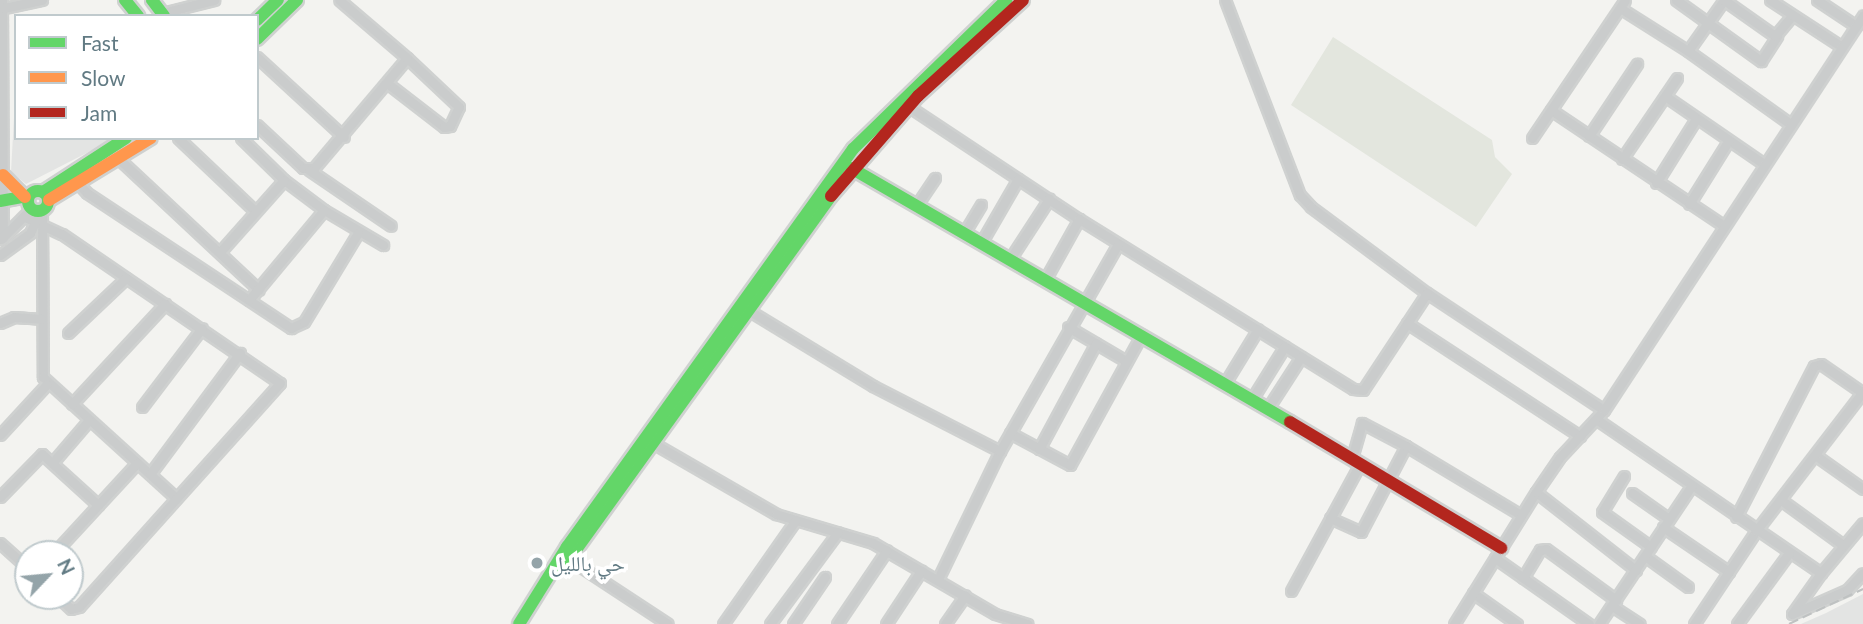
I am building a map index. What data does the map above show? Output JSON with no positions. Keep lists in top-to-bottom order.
{
  "places": ["حي بالليل"],
  "legend": ["Fast", "Slow", "Jam"],
  "north": "top right"
}
